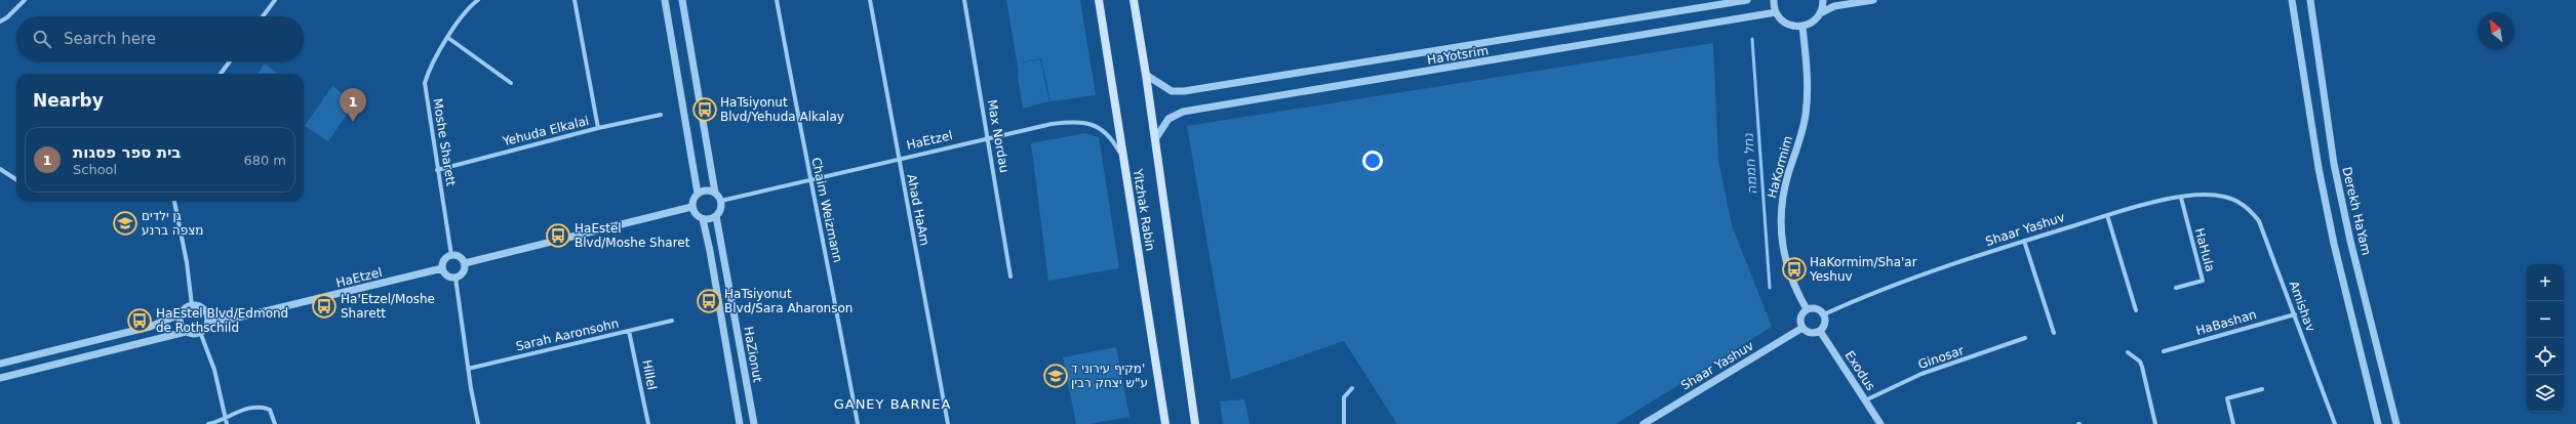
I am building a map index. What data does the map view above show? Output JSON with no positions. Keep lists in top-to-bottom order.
{
  "streets": {
    "main road": ["Yitzhak Rabin"],
    "street": [
      "HaYotsrim",
      "Yehuda Elkalai",
      "Max Nordau",
      "HaEtzel",
      "Moshe Sharett",
      "HaKormim",
      "Chaim Weizmann",
      "Ahad HaAm",
      "Derekh HaYam",
      "Shaar Yashuv",
      "HaHula",
      "Amishav",
      "HaBashan",
      "Sarah Aaronsohn",
      "HaZionut",
      "Ginosar",
      "Exodus",
      "Hillel"
    ]
  },
  "crossings": [
    ["HaYotsrim", "Yitzhak Rabin"],
    ["Yehuda Elkalai", "Moshe Sharett"],
    ["Max Nordau", "HaEtzel"],
    ["HaEtzel", "Moshe Sharett"],
    ["HaEtzel", "Chaim Weizmann"],
    ["HaEtzel", "Ahad HaAm"],
    ["HaEtzel", "Yitzhak Rabin"],
    ["HaEtzel", "HaZionut"],
    ["HaKormim", "Shaar Yashuv"],
    ["HaKormim", "Exodus"],
    ["Shaar Yashuv", "HaHula"],
    ["Shaar Yashuv", "Amishav"],
    ["Shaar Yashuv", "Exodus"],
    ["Amishav", "HaBashan"],
    ["Sarah Aaronsohn", "Hillel"],
    ["Ginosar", "Exodus"]
  ],
  "districts": ["GANEY BARNEA"],
  "water": ["נחל חממה"],
  "places": {
    "bus stop": [
      "HaTsiyonut Blvd/Yehuda Alkalay",
      "HaEstel Blvd/Moshe Sharet",
      "HaKormim/Sha'ar Yeshuv",
      "HaTsiyonut Blvd/Sara Aharonson",
      "Ha'Etzel/Moshe Sharett",
      "HaEstel Blvd/Edmond de Rothschild"
    ],
    "school or university": ["גן ילדים מצפה ברנע", "מקיף עירוני ד' ע\"ש יצחק רבין"]
  },
  "north": "top left",
  "page": {
    "search": "Search here",
    "heading": "Nearby",
    "pins": "1",
    "list": [
      {
        "mark": "1",
        "name": "בית ספר פסגות",
        "note": "School",
        "value": "680 m"
      }
    ],
    "map_buttons": ["+", "−"]
  }
}
